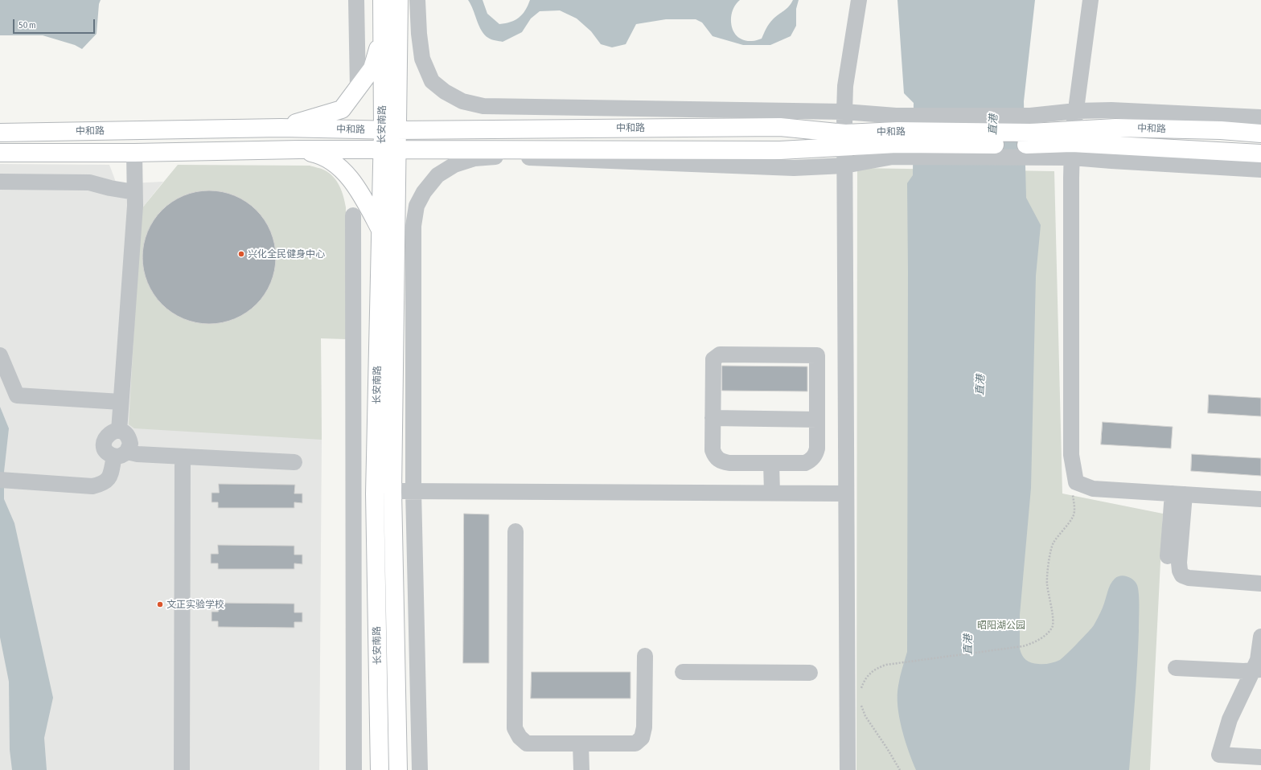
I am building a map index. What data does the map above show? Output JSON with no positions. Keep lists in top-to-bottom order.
{
  "streets": {
    "main road": ["长安南路", "中和路"]
  },
  "crossings": [
    ["长安南路", "中和路"]
  ],
  "water": ["直港"],
  "parks": ["昭阳湖公园"],
  "places": ["兴化全民健身中心", "文正实验学校"],
  "scale_bar": "50 m"
}
